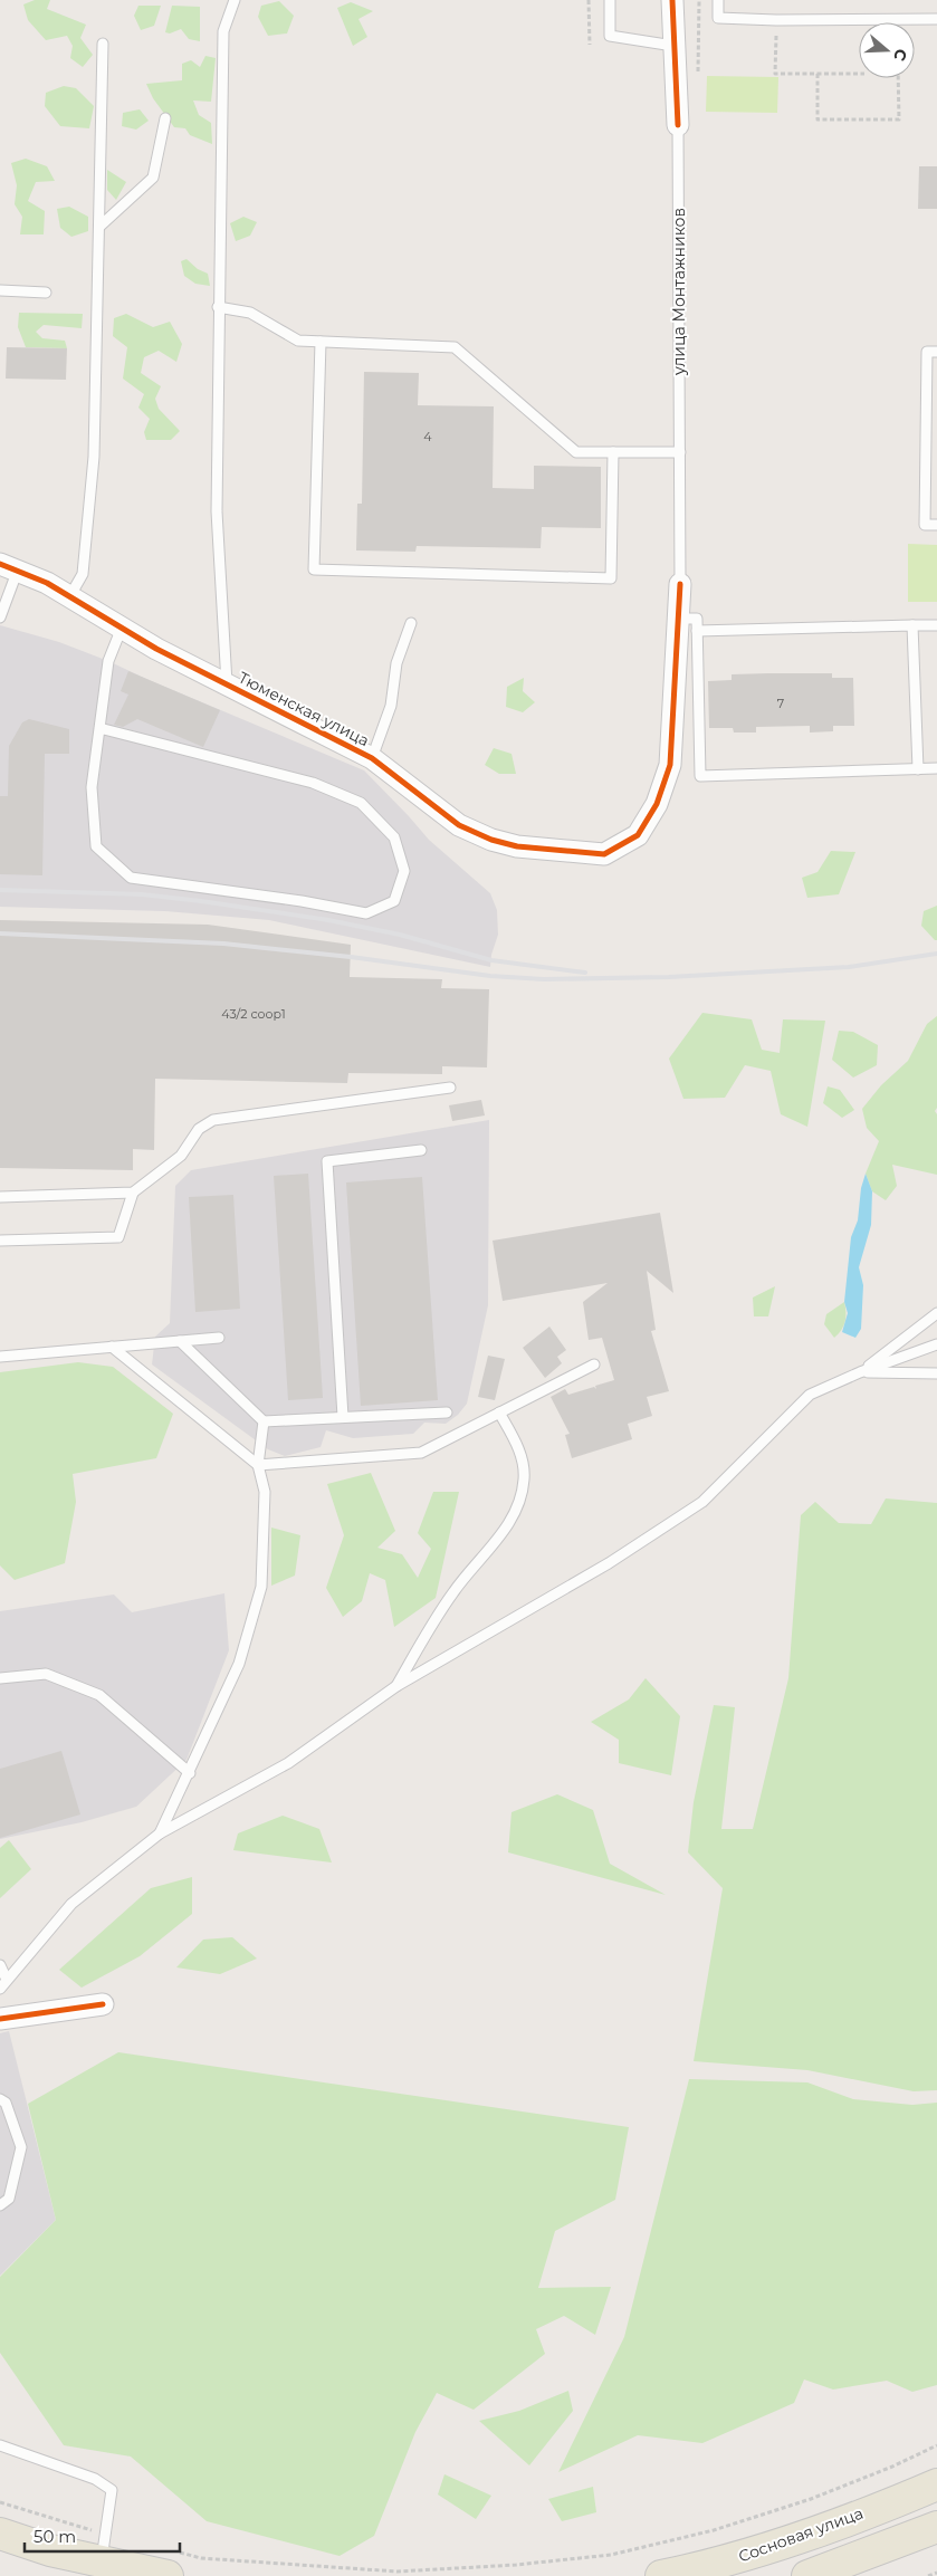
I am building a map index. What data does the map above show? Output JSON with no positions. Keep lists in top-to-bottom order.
{
  "streets": {
    "main road": ["Сосновая улица"],
    "street": ["улица Монтажников", "Тюменская улица"]
  },
  "crossings": [
    ["улица Монтажников", "Тюменская улица"]
  ],
  "house_numbers": ["4", "7", "43/2 соор1"],
  "scale_bar": "50 m",
  "north": "right"
}
